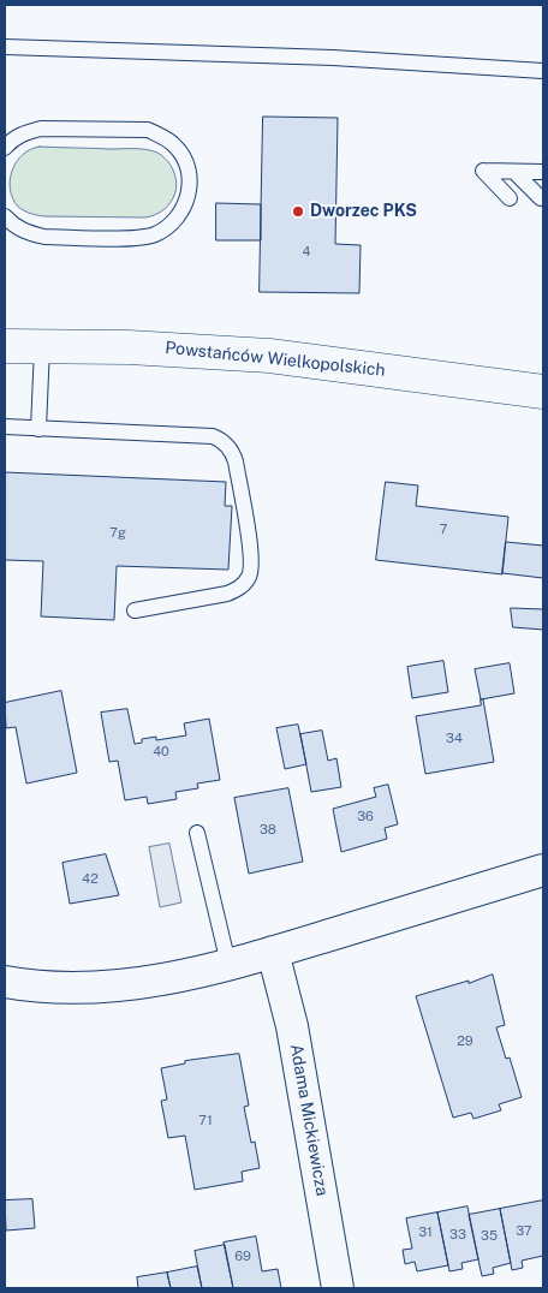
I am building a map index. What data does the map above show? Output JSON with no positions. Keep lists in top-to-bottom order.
{
  "streets": {
    "street": ["Powstańców Wielkopolskich", "Adama Mickiewicza"]
  },
  "places": ["Dworzec PKS"],
  "house_numbers": [
    "4",
    "7",
    "7g",
    "34",
    "40",
    "36",
    "38",
    "42",
    "29",
    "71",
    "37",
    "31",
    "33",
    "35",
    "69"
  ]
}
